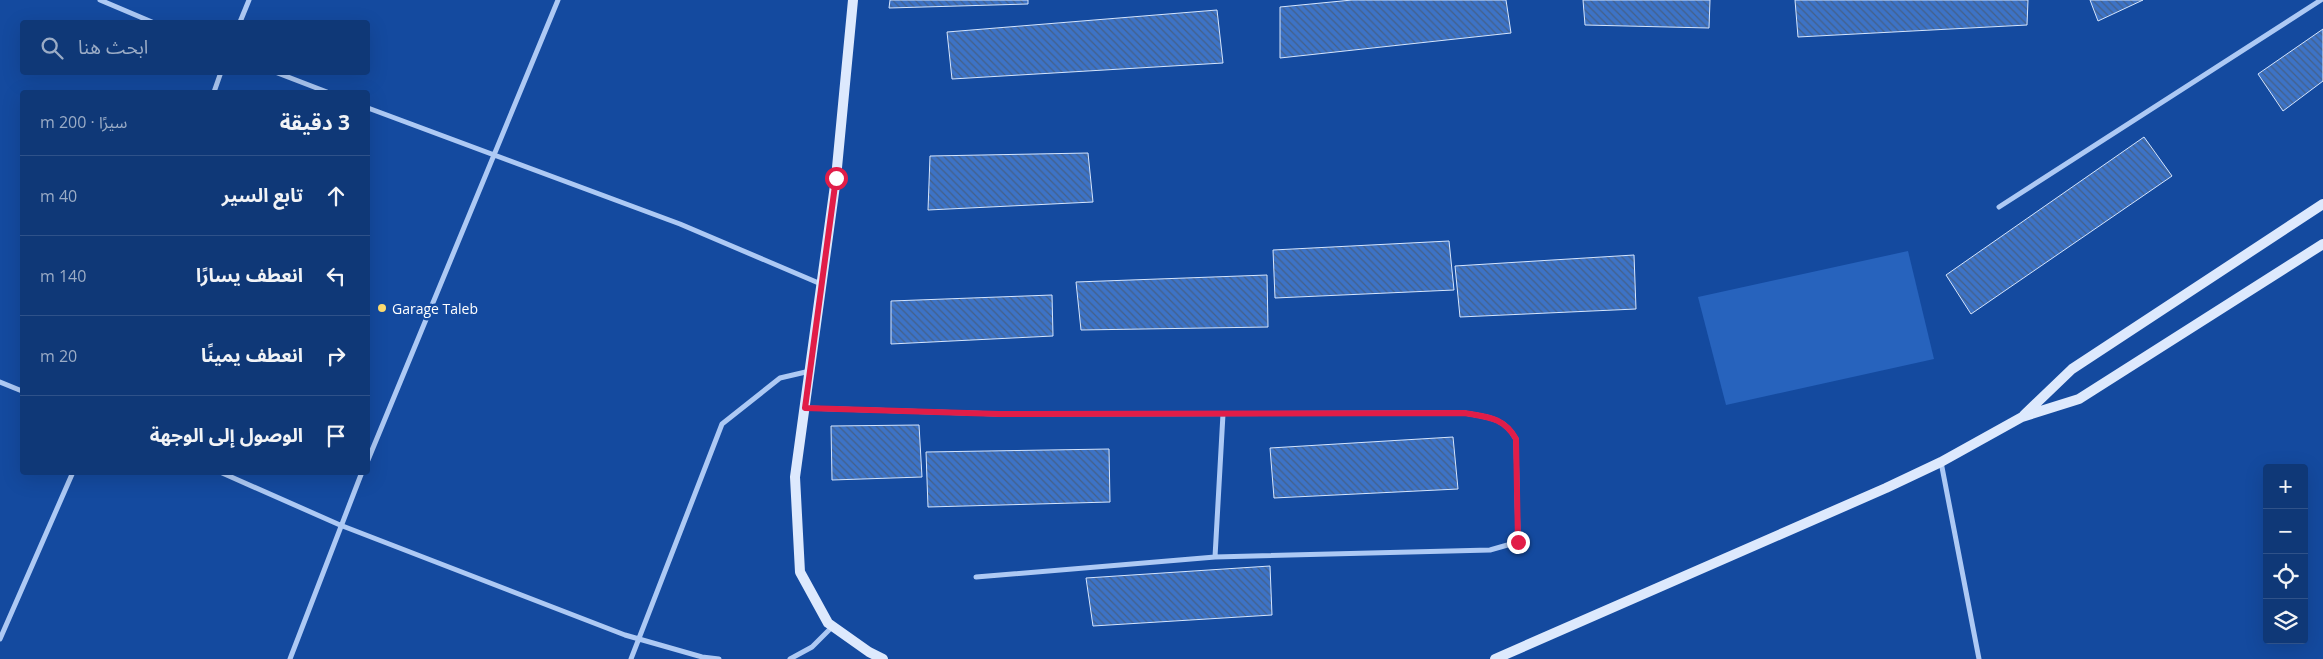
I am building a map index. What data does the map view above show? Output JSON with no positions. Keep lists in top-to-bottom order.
{
  "places": ["Garage Taleb"],
  "page": {
    "search": "ابحث هنا",
    "heading": ["3 دقيقة", "سيرًا · 200 m"],
    "list": [
      ["تابع السير", "40 m"],
      ["انعطف يسارًا", "140 m"],
      ["انعطف يمينًا", "20 m"],
      "الوصول إلى الوجهة"
    ],
    "map_buttons": ["+", "−"]
  }
}
